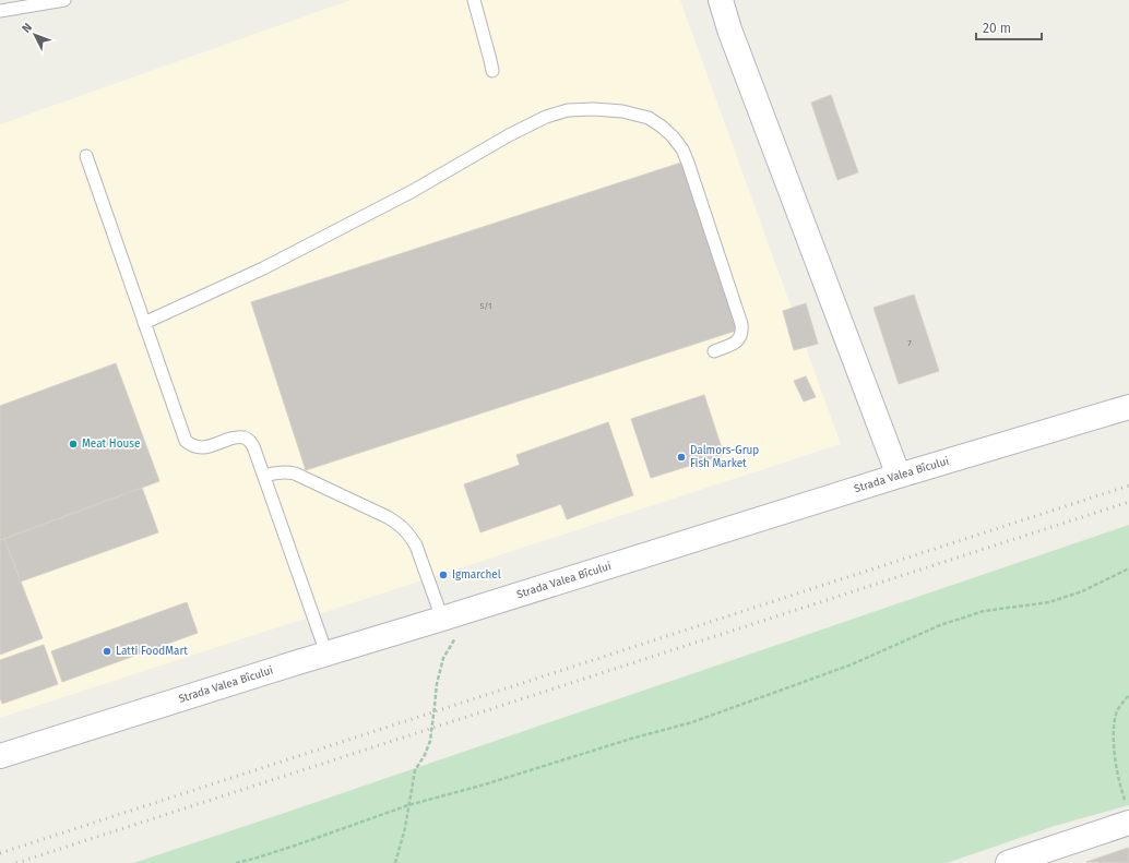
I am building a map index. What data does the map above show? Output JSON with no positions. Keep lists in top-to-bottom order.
{
  "streets": {
    "street": ["Strada Valea Bîcului"]
  },
  "places": [
    "Meat House",
    "Dalmors-Grup Fish Market",
    "Igmarchel",
    "Latti FoodMart"
  ],
  "house_numbers": ["5/1", "7"],
  "scale_bar": "20 m",
  "north": "top left"
}
